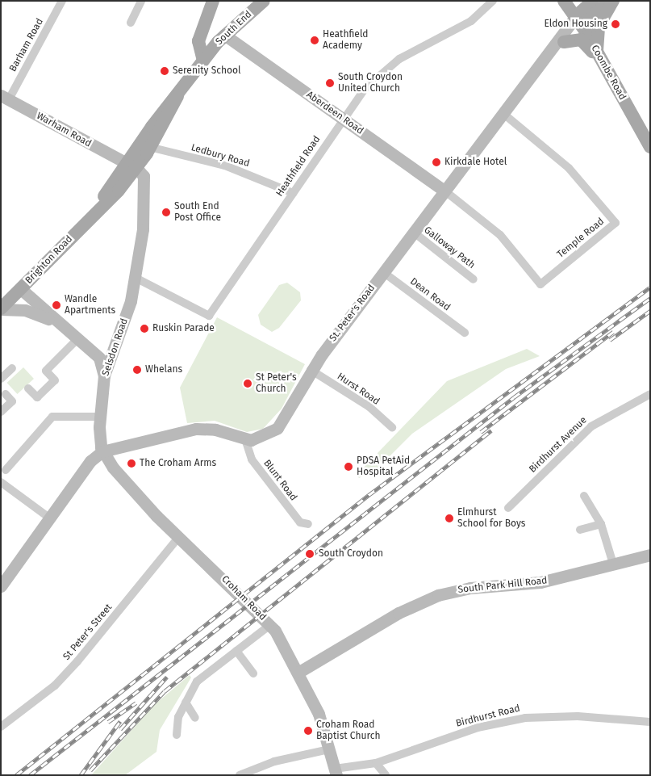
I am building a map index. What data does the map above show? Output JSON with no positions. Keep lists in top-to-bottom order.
{
  "streets": {
    "main road": [
      "South End",
      "Coombe Road",
      "Aberdeen Road",
      "Warham Road",
      "Brighton Road",
      "St. Peter's Road",
      "Selsdon Road",
      "South Park Hill Road",
      "Croham Road"
    ],
    "street": [
      "Barham Road",
      "Ledbury Road",
      "Heathfield Road",
      "Temple Road",
      "Galloway Path",
      "Dean Road",
      "Hurst Road",
      "Birdhurst Avenue",
      "Blunt Road",
      "St Peter's Street",
      "Birdhurst Road"
    ]
  },
  "crossings": [
    ["South End", "Aberdeen Road"],
    ["South End", "Warham Road"],
    ["South End", "Ledbury Road"],
    ["South End", "Brighton Road"],
    ["South End", "Selsdon Road"],
    ["Barham Road", "Warham Road"],
    ["Coombe Road", "St. Peter's Road"],
    ["Aberdeen Road", "Heathfield Road"],
    ["Aberdeen Road", "Temple Road"],
    ["Aberdeen Road", "St. Peter's Road"],
    ["Warham Road", "Brighton Road"],
    ["Warham Road", "Selsdon Road"],
    ["Ledbury Road", "Heathfield Road"],
    ["Heathfield Road", "Selsdon Road"],
    ["Temple Road", "St. Peter's Road"],
    ["Galloway Path", "St. Peter's Road"],
    ["Brighton Road", "Selsdon Road"],
    ["Dean Road", "St. Peter's Road"],
    ["St. Peter's Road", "Selsdon Road"],
    ["St. Peter's Road", "Hurst Road"],
    ["St. Peter's Road", "Blunt Road"],
    ["St. Peter's Road", "Croham Road"],
    ["Selsdon Road", "Croham Road"],
    ["South Park Hill Road", "Croham Road"],
    ["Croham Road", "St Peter's Street"],
    ["Croham Road", "Birdhurst Road"]
  ],
  "places": [
    "Eldon Housing",
    "Heathfield Academy",
    "Serenity School",
    "South Croydon United Church",
    "Kirkdale Hotel",
    "South End Post Office",
    "Wandle Apartments",
    "Ruskin Parade",
    "Whelans",
    "St Peter's Church",
    "The Croham Arms",
    "PDSA PetAid Hospital",
    "Elmhurst School for Boys",
    "South Croydon",
    "Croham Road Baptist Church"
  ]
}
